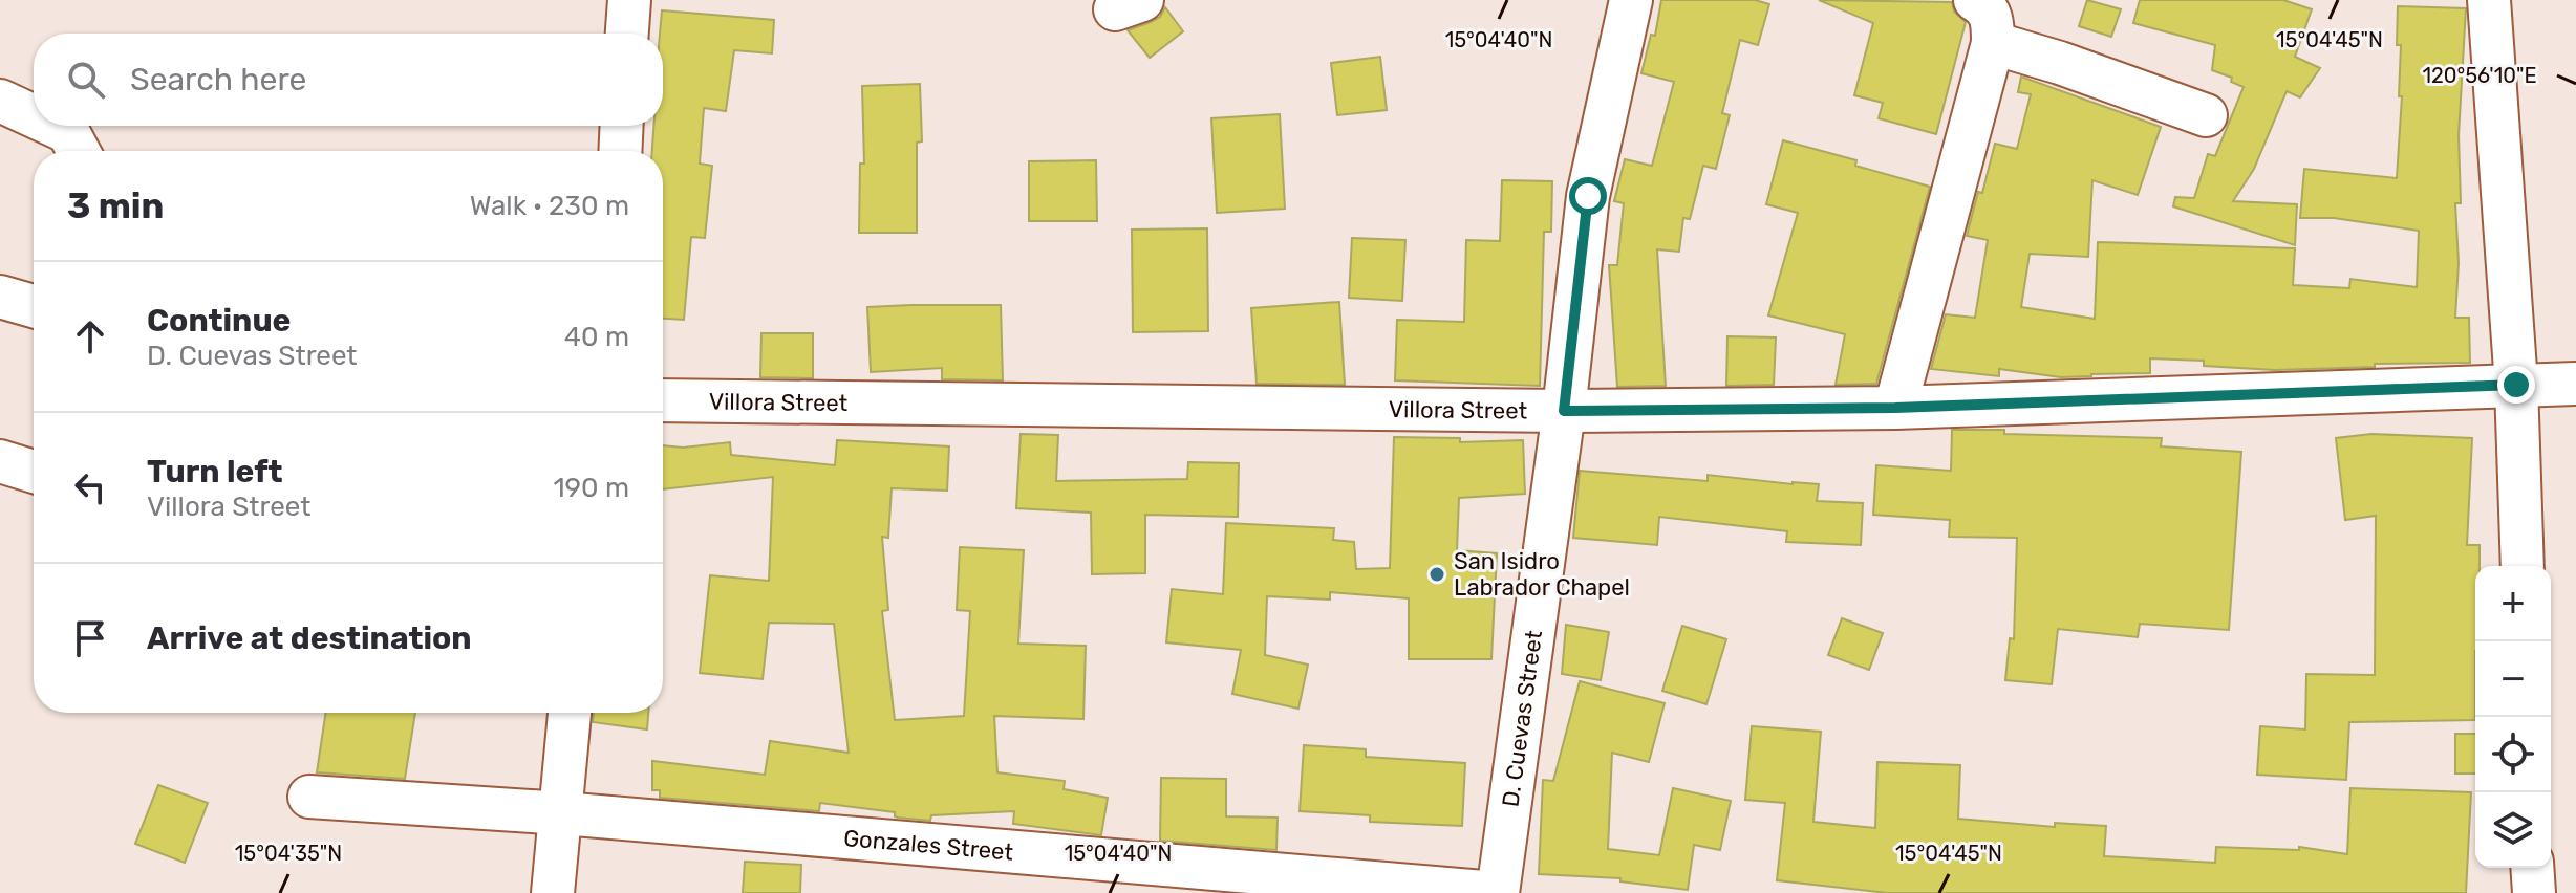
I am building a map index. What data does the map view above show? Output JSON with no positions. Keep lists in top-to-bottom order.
{
  "streets": {
    "street": ["Villora Street", "D. Cuevas Street", "Gonzales Street"]
  },
  "crossings": [
    ["Villora Street", "D. Cuevas Street"],
    ["D. Cuevas Street", "Gonzales Street"]
  ],
  "places": ["San Isidro Labrador Chapel"],
  "page": {
    "search": "Search here",
    "heading": ["3 min", "Walk · 230 m"],
    "list": [
      ["Continue", "D. Cuevas Street", "40 m"],
      ["Turn left", "Villora Street", "190 m"],
      "Arrive at destination"
    ],
    "map_buttons": ["+", "−"]
  },
  "coordinates": [
    "15°04'40\"N",
    "15°04'45\"N",
    "120°56'10\"E",
    "15°04'35\"N"
  ]
}
